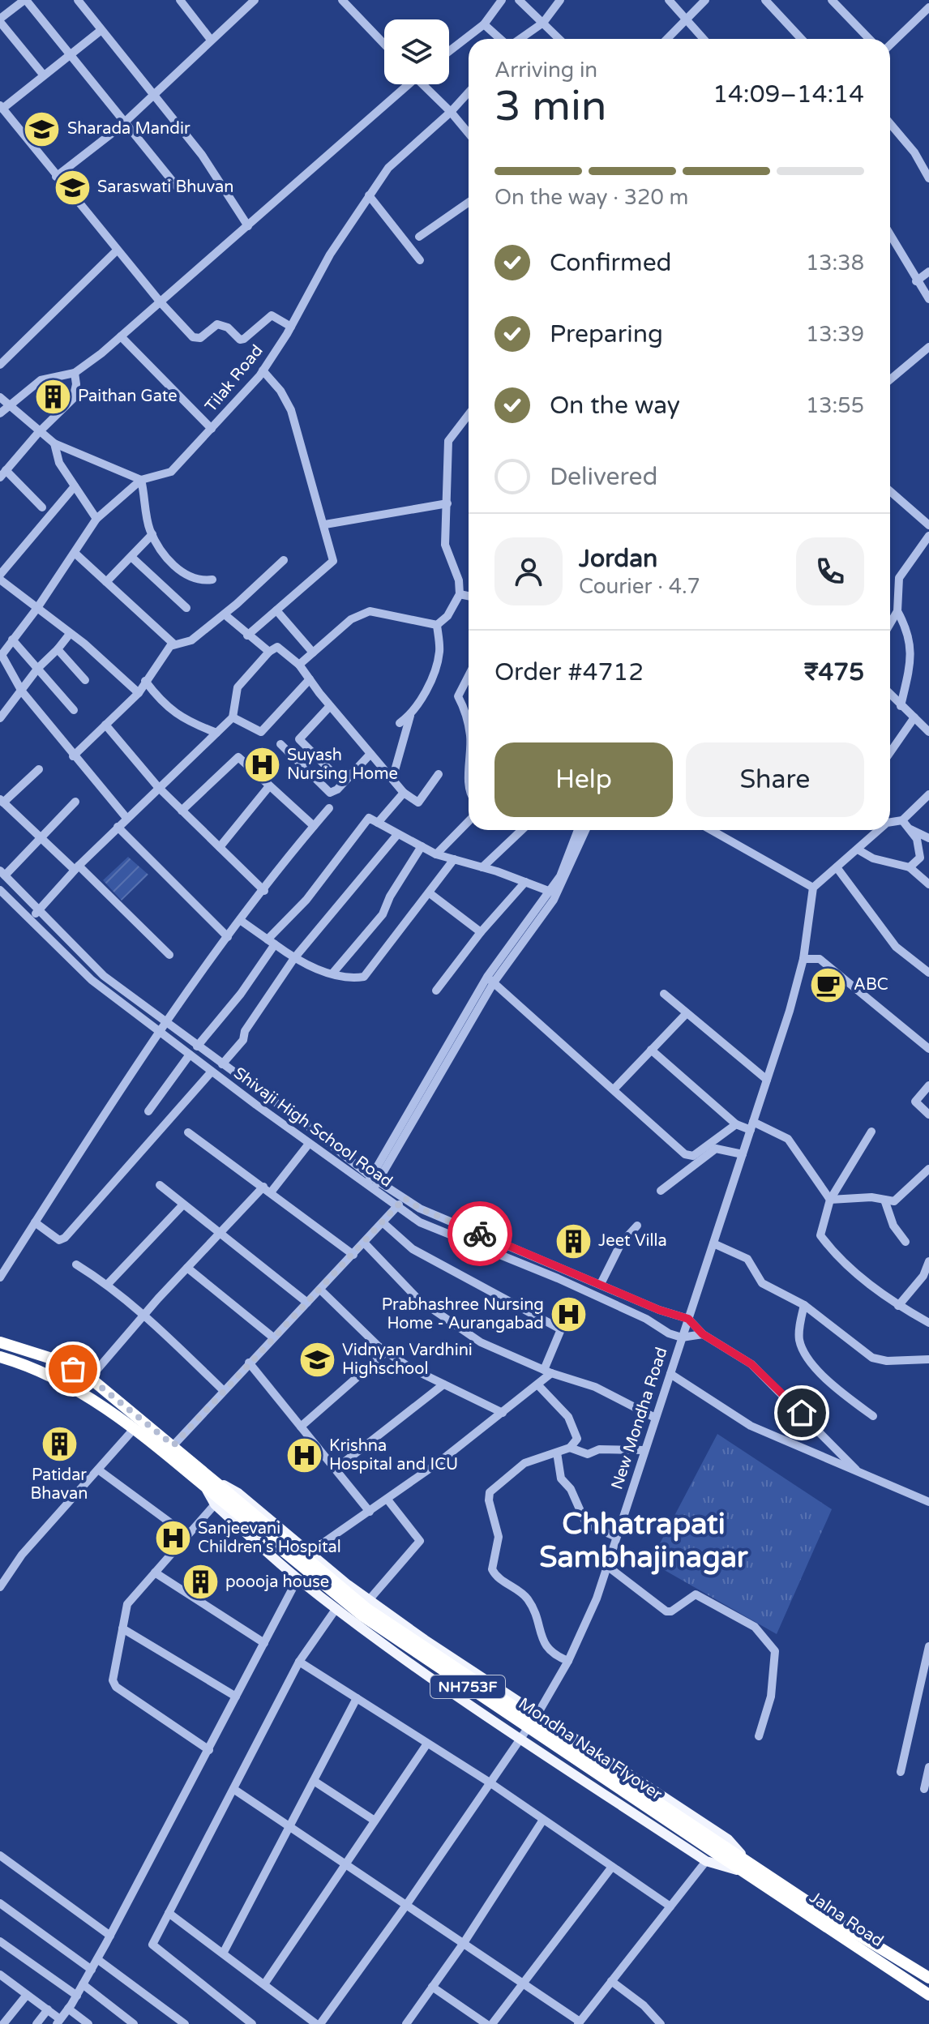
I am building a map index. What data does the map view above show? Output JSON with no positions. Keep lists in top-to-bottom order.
{
  "streets": {
    "highway": ["NH753F", "Mondha Naka Flyover", "Jalna Road"],
    "street": ["Tilak Road", "Shivaji High School Road", "New Mondha Road"]
  },
  "crossings": [
    ["Shivaji High School Road", "New Mondha Road"],
    ["NH753F", "Mondha Naka Flyover"],
    ["Mondha Naka Flyover", "Jalna Road"]
  ],
  "districts": ["Chhatrapati Sambhajinagar"],
  "places": {
    "school or university": ["Sharada Mandir", "Saraswati Bhuvan", "Vidnyan Vardhini Highschool"],
    "building": [
      "Paithan Gate",
      "Jeet Villa",
      "Patidar Bhavan",
      "poooja house"
    ],
    "hospital": [
      "Suyash Nursing Home",
      "Prabhashree Nursing Home - Aurangabad",
      "Krishna Hospital and ICU",
      "Sanjeevani Children's Hospital"
    ],
    "cafe": ["ABC"]
  },
  "page": {
    "heading": ["3 min", "Arriving in", "14:09–14:14"],
    "panel": [
      "Jordan",
      "Courier · 4.7",
      "Order #4712",
      "₹475"
    ],
    "bar": "On the way · 320 m",
    "list": [
      ["Confirmed", "13:38"],
      ["Preparing", "13:39"],
      ["On the way", "13:55"],
      "Delivered"
    ],
    "buttons": ["Help", "Share"]
  }
}
